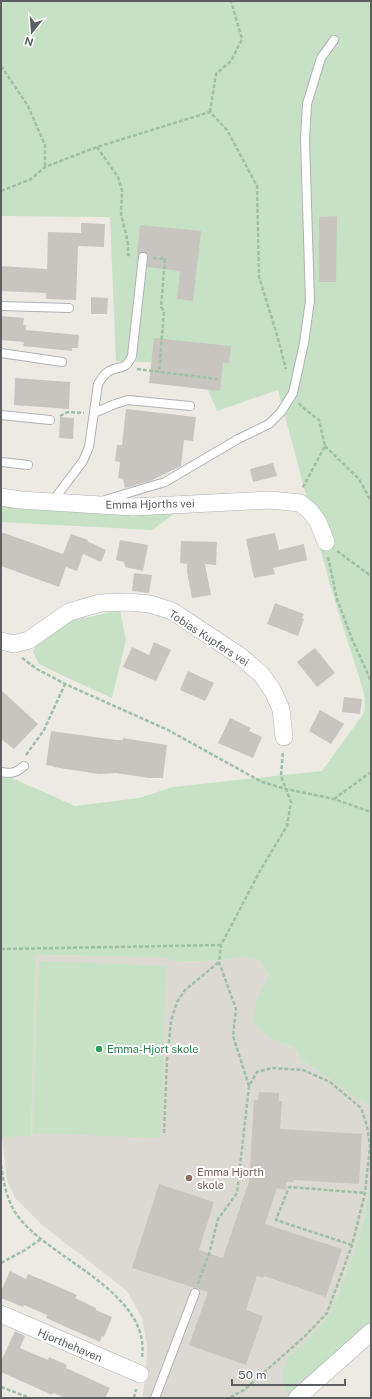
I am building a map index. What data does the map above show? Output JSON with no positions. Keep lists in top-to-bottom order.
{
  "streets": {
    "street": ["Emma Hjorths vei", "Tobias Kupfers vei", "Hjorthehaven"]
  },
  "places": ["Emma-Hjort skole", "Emma Hjorth skole"],
  "scale_bar": "50 m",
  "north": "bottom"
}
